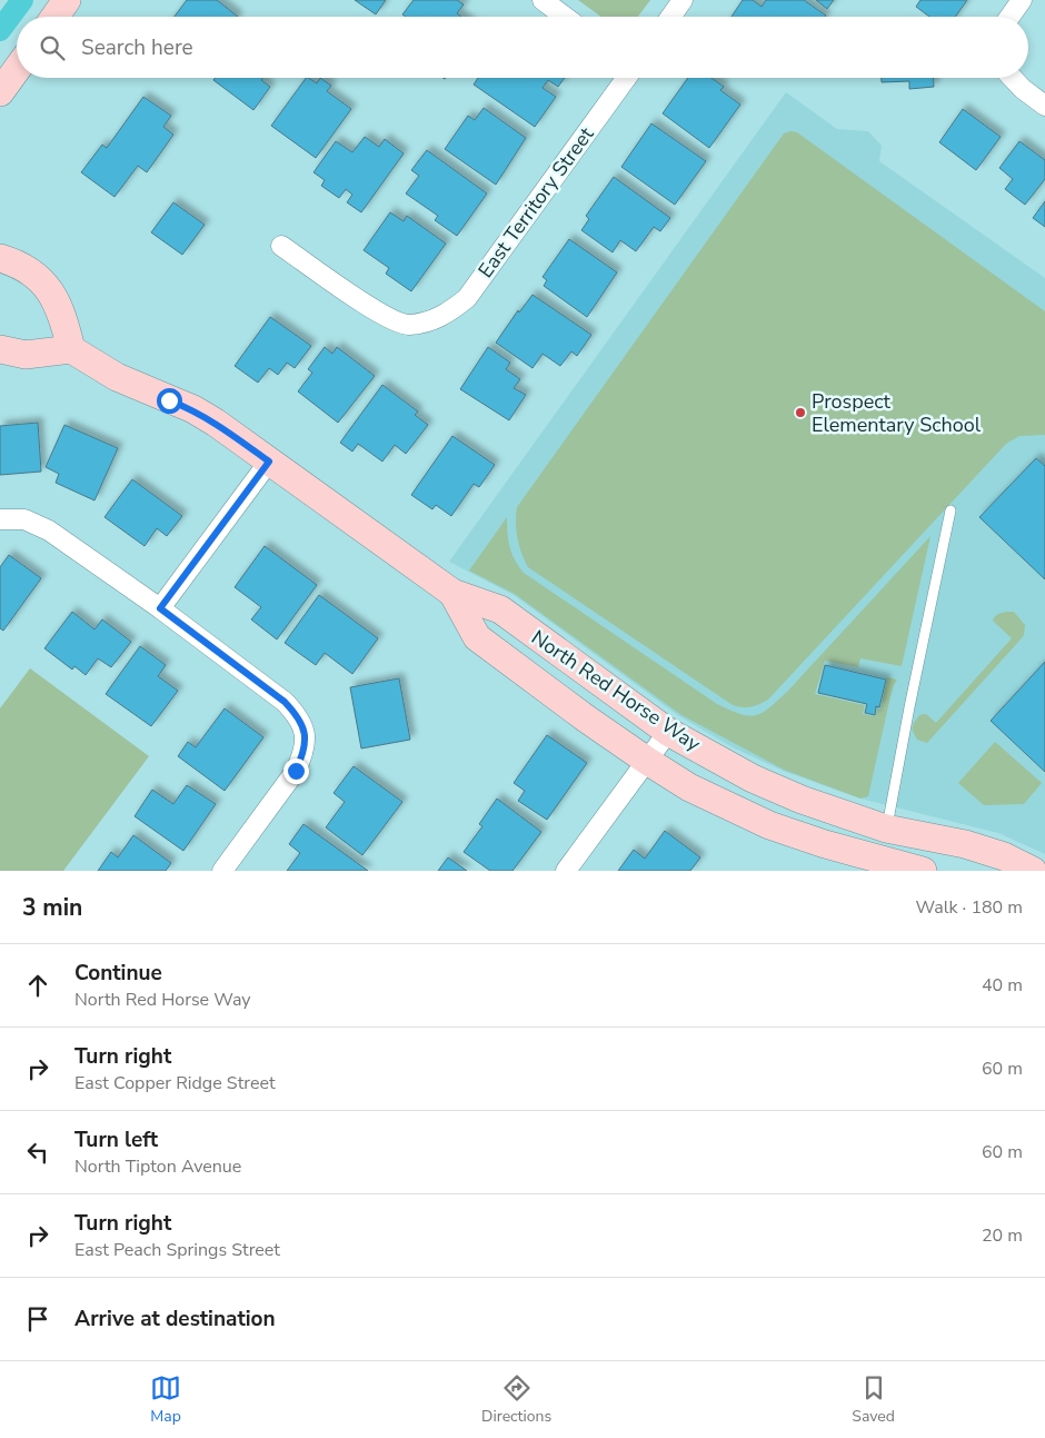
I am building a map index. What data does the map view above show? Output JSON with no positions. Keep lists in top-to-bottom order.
{
  "streets": {
    "street": ["East Territory Street", "North Red Horse Way"]
  },
  "places": ["Prospect Elementary School"],
  "page": {
    "search": "Search here",
    "heading": ["3 min", "Walk · 180 m"],
    "list": [
      ["Continue", "North Red Horse Way", "40 m"],
      ["Turn right", "East Copper Ridge Street", "60 m"],
      ["Turn left", "North Tipton Avenue", "60 m"],
      ["Turn right", "East Peach Springs Street", "20 m"],
      "Arrive at destination"
    ],
    "nav": ["Map", "Directions", "Saved"]
  }
}
